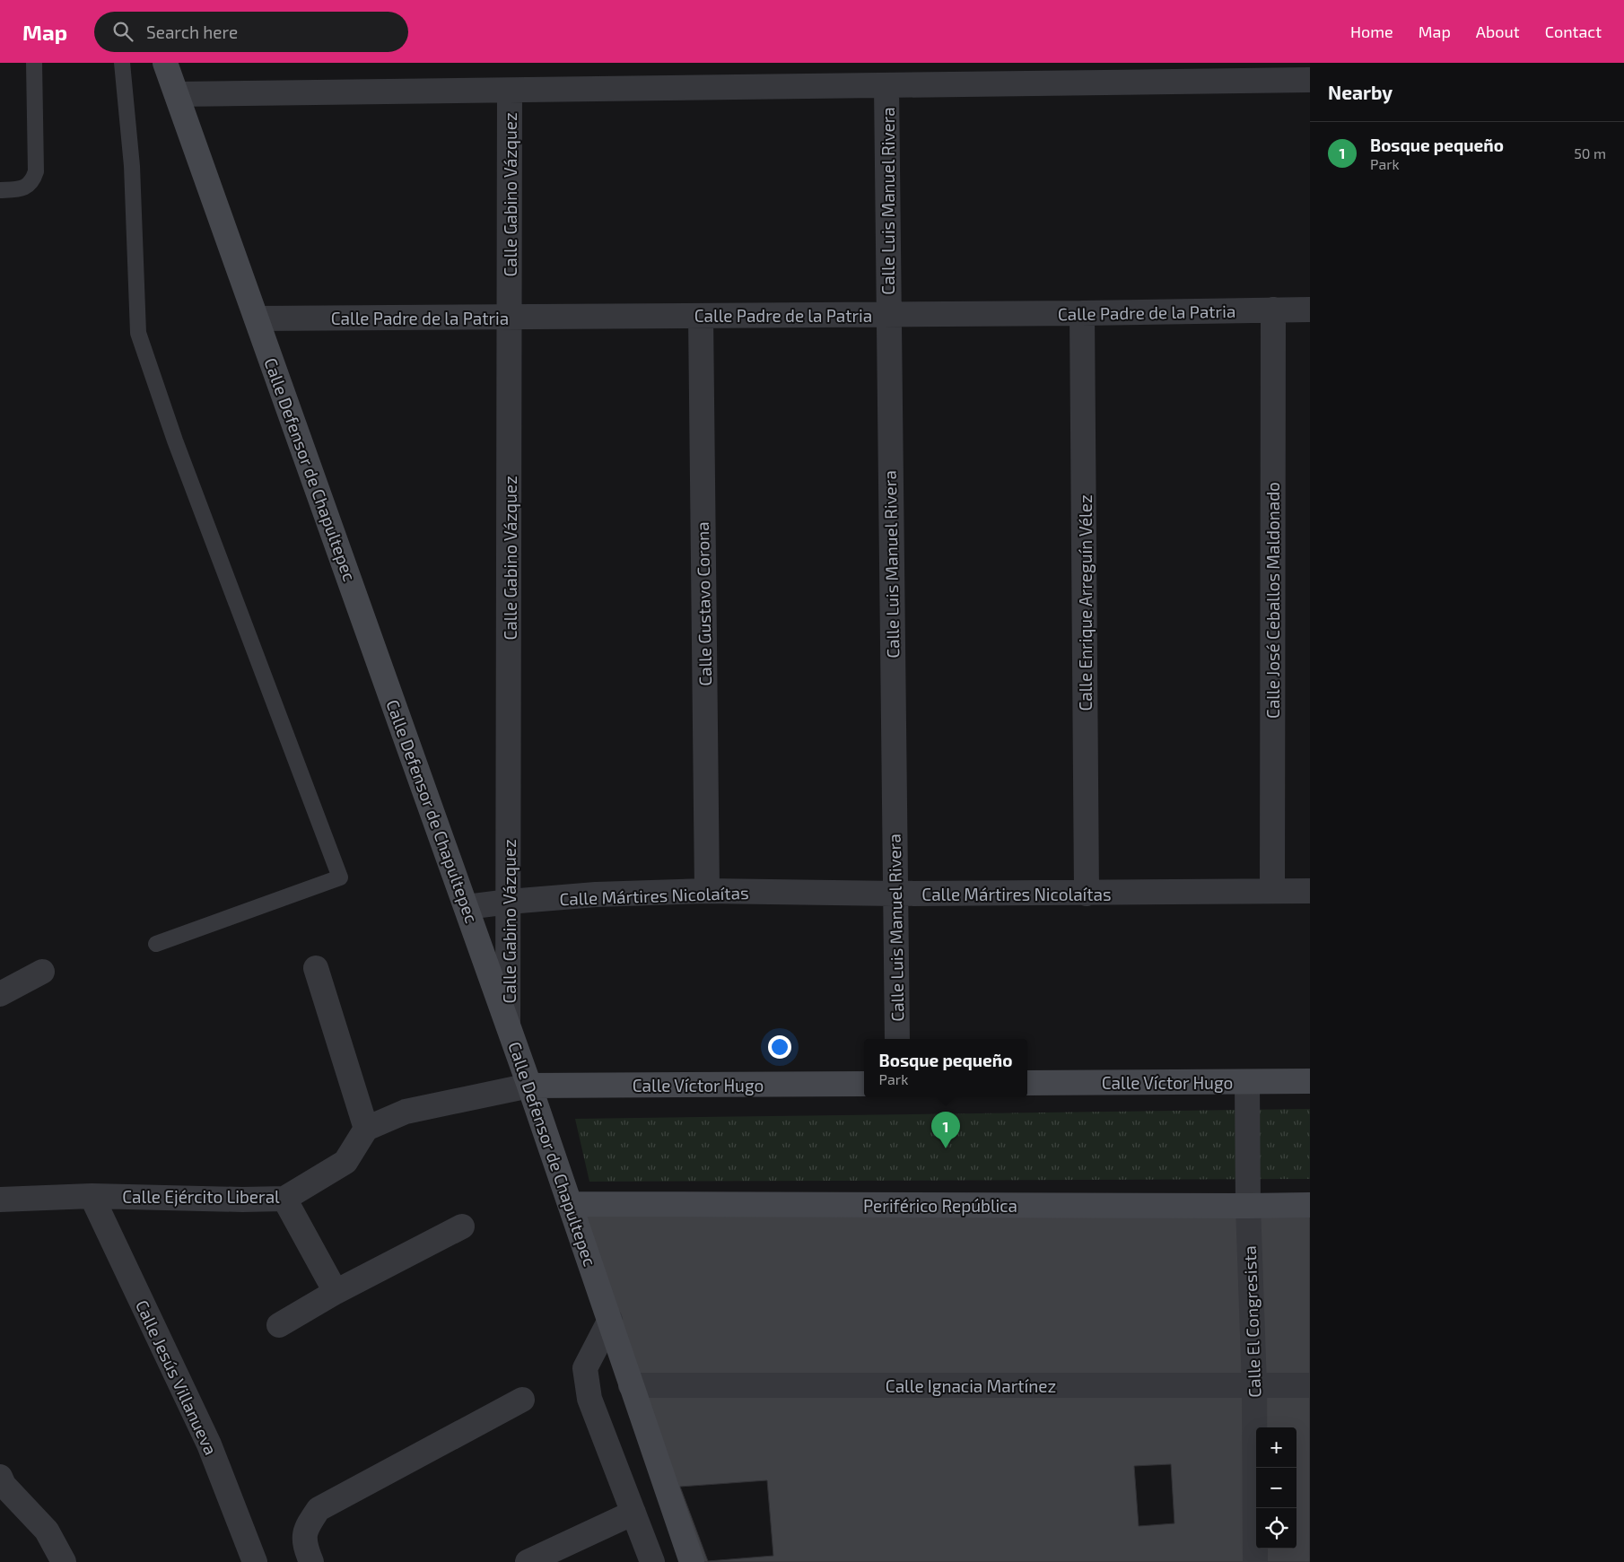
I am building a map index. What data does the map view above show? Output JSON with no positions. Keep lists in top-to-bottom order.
{
  "streets": {
    "street": [
      "Calle Gabino Vázquez",
      "Calle Luis Manuel Rivera",
      "Calle Padre de la Patria",
      "Calle Defensor de Chapultepec",
      "Calle José Ceballos Maldonado",
      "Calle Enrique Arreguín Vélez",
      "Calle Gustavo Corona",
      "Calle Mártires Nicolaítas",
      "Calle Víctor Hugo",
      "Calle Ejército Liberal",
      "Periférico República",
      "Calle El Congresista",
      "Calle Jesús Villanueva",
      "Calle Ignacia Martínez"
    ]
  },
  "crossings": [
    ["Calle Gabino Vázquez", "Calle Padre de la Patria"],
    ["Calle Gabino Vázquez", "Calle Defensor de Chapultepec"],
    ["Calle Gabino Vázquez", "Calle Mártires Nicolaítas"],
    ["Calle Luis Manuel Rivera", "Calle Padre de la Patria"],
    ["Calle Luis Manuel Rivera", "Calle Mártires Nicolaítas"],
    ["Calle Padre de la Patria", "Calle Defensor de Chapultepec"],
    ["Calle Padre de la Patria", "Calle José Ceballos Maldonado"],
    ["Calle Padre de la Patria", "Calle Enrique Arreguín Vélez"],
    ["Calle Padre de la Patria", "Calle Gustavo Corona"],
    ["Calle Defensor de Chapultepec", "Calle Mártires Nicolaítas"],
    ["Calle Defensor de Chapultepec", "Calle Víctor Hugo"],
    ["Calle Defensor de Chapultepec", "Periférico República"],
    ["Calle Defensor de Chapultepec", "Calle Ignacia Martínez"],
    ["Calle José Ceballos Maldonado", "Calle Mártires Nicolaítas"],
    ["Calle Enrique Arreguín Vélez", "Calle Mártires Nicolaítas"],
    ["Calle Gustavo Corona", "Calle Mártires Nicolaítas"],
    ["Calle Víctor Hugo", "Calle El Congresista"],
    ["Calle Ejército Liberal", "Calle Jesús Villanueva"],
    ["Periférico República", "Calle El Congresista"],
    ["Calle El Congresista", "Calle Ignacia Martínez"]
  ],
  "page": {
    "header": "Map",
    "search": "Search here",
    "nav": [
      "Home",
      "Map",
      "About",
      "Contact"
    ],
    "heading": "Nearby",
    "list": [
      {
        "mark": "1",
        "name": "Bosque pequeño",
        "note": "Park",
        "value": "50 m"
      }
    ],
    "popup": ["Bosque pequeño", "Park"],
    "pins": "1",
    "map_buttons": ["+", "−"]
  }
}
